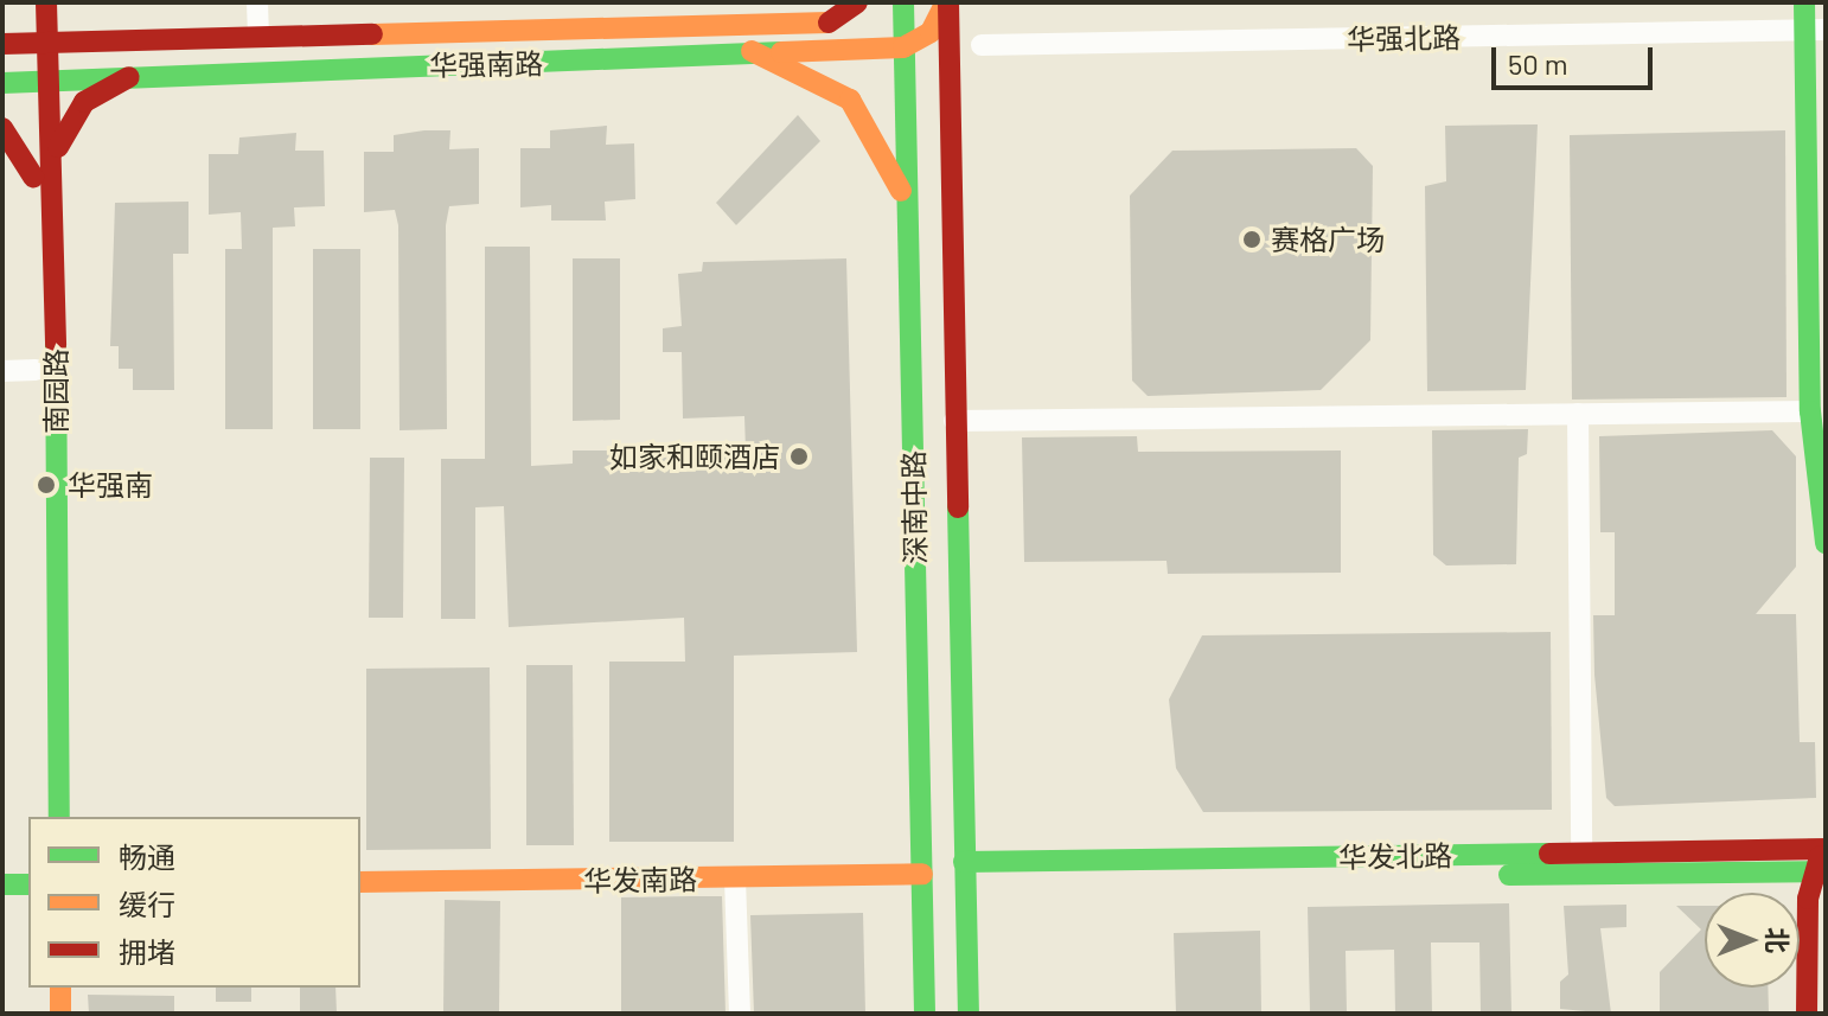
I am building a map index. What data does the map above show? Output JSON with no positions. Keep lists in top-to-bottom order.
{
  "streets": {
    "main road": [
      "华强南路",
      "南园路",
      "深南中路",
      "华发北路",
      "华发南路"
    ],
    "street": ["华强北路"]
  },
  "crossings": [
    ["华强南路", "南园路"],
    ["华强南路", "深南中路"],
    ["深南中路", "华发北路"],
    ["深南中路", "华发南路"]
  ],
  "places": ["赛格广场", "如家和颐酒店", "华强南"],
  "legend": ["畅通", "缓行", "拥堵"],
  "scale_bar": "50 m",
  "north": "right"
}
